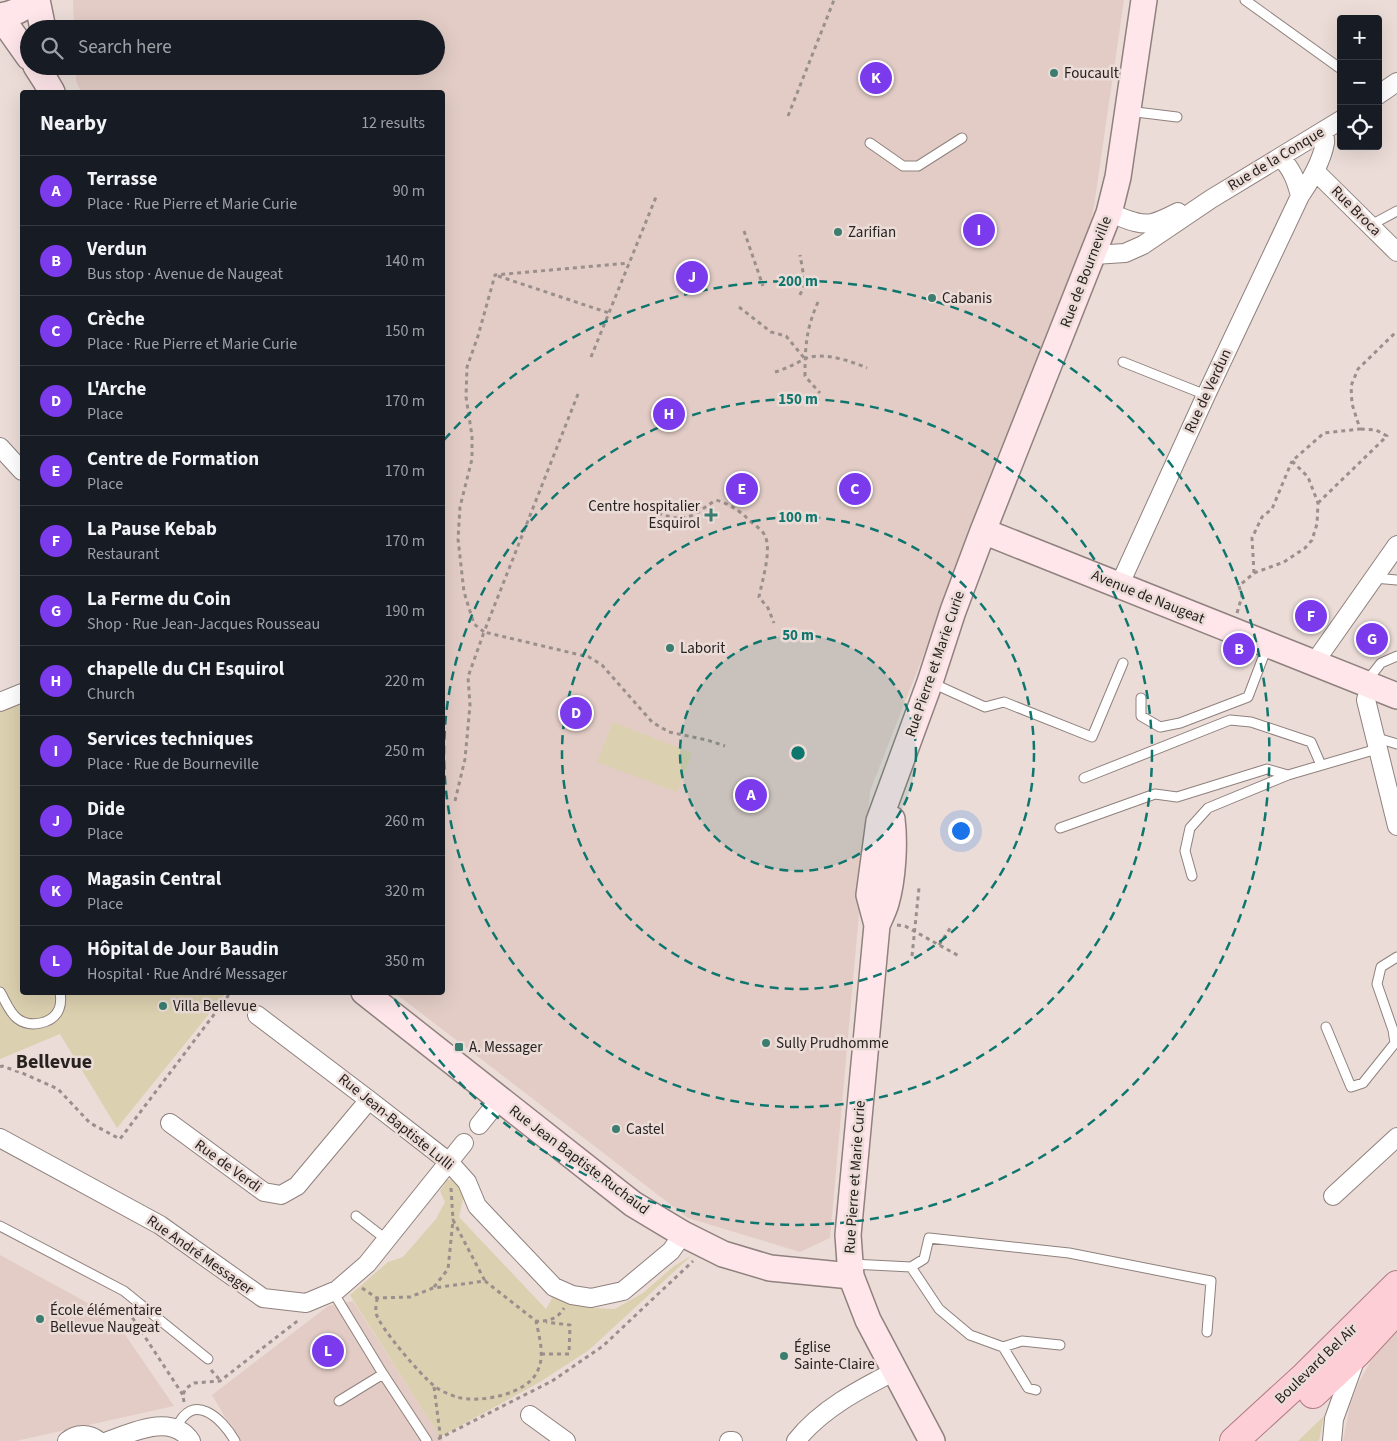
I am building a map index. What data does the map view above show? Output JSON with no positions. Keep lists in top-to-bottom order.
{
  "streets": {
    "main road": [
      "Rue de Bourneville",
      "Avenue de Naugeat",
      "Rue Pierre et Marie Curie",
      "Rue Jean Baptiste Ruchaud",
      "Boulevard Bel Air"
    ],
    "street": [
      "Rue de la Conque",
      "Rue Broca",
      "Rue de Verdun",
      "Rue Jean-Baptiste Lulli",
      "Rue de Verdi",
      "Rue André Messager"
    ]
  },
  "crossings": [
    ["Rue de la Conque", "Rue de Bourneville"],
    ["Rue de la Conque", "Rue de Verdun"],
    ["Rue Broca", "Rue de Verdun"],
    ["Rue de Bourneville", "Avenue de Naugeat"],
    ["Rue de Bourneville", "Rue Pierre et Marie Curie"],
    ["Rue de Verdun", "Avenue de Naugeat"],
    ["Avenue de Naugeat", "Rue Pierre et Marie Curie"],
    ["Rue Pierre et Marie Curie", "Rue Jean Baptiste Ruchaud"],
    ["Rue Jean-Baptiste Lulli", "Rue Jean Baptiste Ruchaud"],
    ["Rue Jean-Baptiste Lulli", "Rue de Verdi"],
    ["Rue Jean-Baptiste Lulli", "Rue André Messager"]
  ],
  "districts": ["Bellevue"],
  "places": {
    "other": [
      "Foucault",
      "Zarifian",
      "Cabanis",
      "Laborit",
      "Villa Bellevue",
      "Sully Prudhomme",
      "Castel",
      "École élémentaire Bellevue Naugeat",
      "Église Sainte-Claire"
    ],
    "health": ["Centre hospitalier Esquirol"],
    "transit": ["A. Messager"]
  },
  "page": {
    "map_buttons": ["+", "−"],
    "search": "Search here",
    "pins": [
      "K",
      "I",
      "J",
      "H",
      "C",
      "E",
      "F",
      "G",
      "B",
      "D",
      "A",
      "L"
    ],
    "heading": ["Nearby", "12 results"],
    "list": [
      {
        "mark": "A",
        "name": "Terrasse",
        "note": "Place · Rue Pierre et Marie Curie",
        "value": "90 m"
      },
      {
        "mark": "B",
        "name": "Verdun",
        "note": "Bus stop · Avenue de Naugeat",
        "value": "140 m"
      },
      {
        "mark": "C",
        "name": "Crèche",
        "note": "Place · Rue Pierre et Marie Curie",
        "value": "150 m"
      },
      {
        "mark": "D",
        "name": "L'Arche",
        "note": "Place",
        "value": "170 m"
      },
      {
        "mark": "E",
        "name": "Centre de Formation",
        "note": "Place",
        "value": "170 m"
      },
      {
        "mark": "F",
        "name": "La Pause Kebab",
        "note": "Restaurant",
        "value": "170 m"
      },
      {
        "mark": "G",
        "name": "La Ferme du Coin",
        "note": "Shop · Rue Jean-Jacques Rousseau",
        "value": "190 m"
      },
      {
        "mark": "H",
        "name": "chapelle du CH Esquirol",
        "note": "Church",
        "value": "220 m"
      },
      {
        "mark": "I",
        "name": "Services techniques",
        "note": "Place · Rue de Bourneville",
        "value": "250 m"
      },
      {
        "mark": "J",
        "name": "Dide",
        "note": "Place",
        "value": "260 m"
      },
      {
        "mark": "K",
        "name": "Magasin Central",
        "note": "Place",
        "value": "320 m"
      },
      {
        "mark": "L",
        "name": "Hôpital de Jour Baudin",
        "note": "Hospital · Rue André Messager",
        "value": "350 m"
      }
    ]
  },
  "rings": [
    "200 m",
    "150 m",
    "100 m",
    "50 m"
  ]
}
